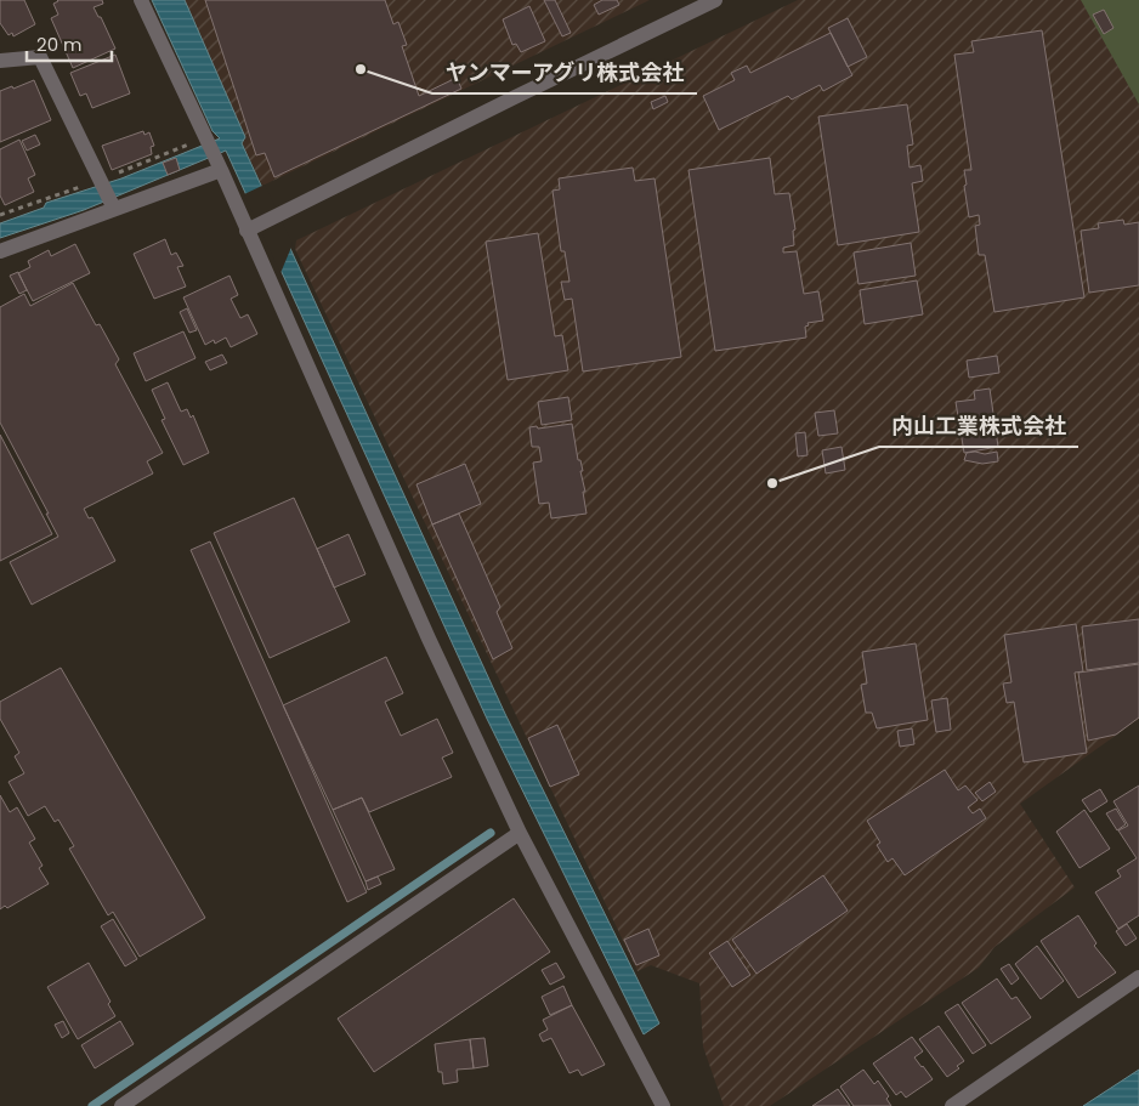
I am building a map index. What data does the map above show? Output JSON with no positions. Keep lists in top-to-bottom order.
{
  "places": ["ヤンマーアグリ株式会社", "内山工業株式会社"],
  "scale_bar": "20 m"
}
